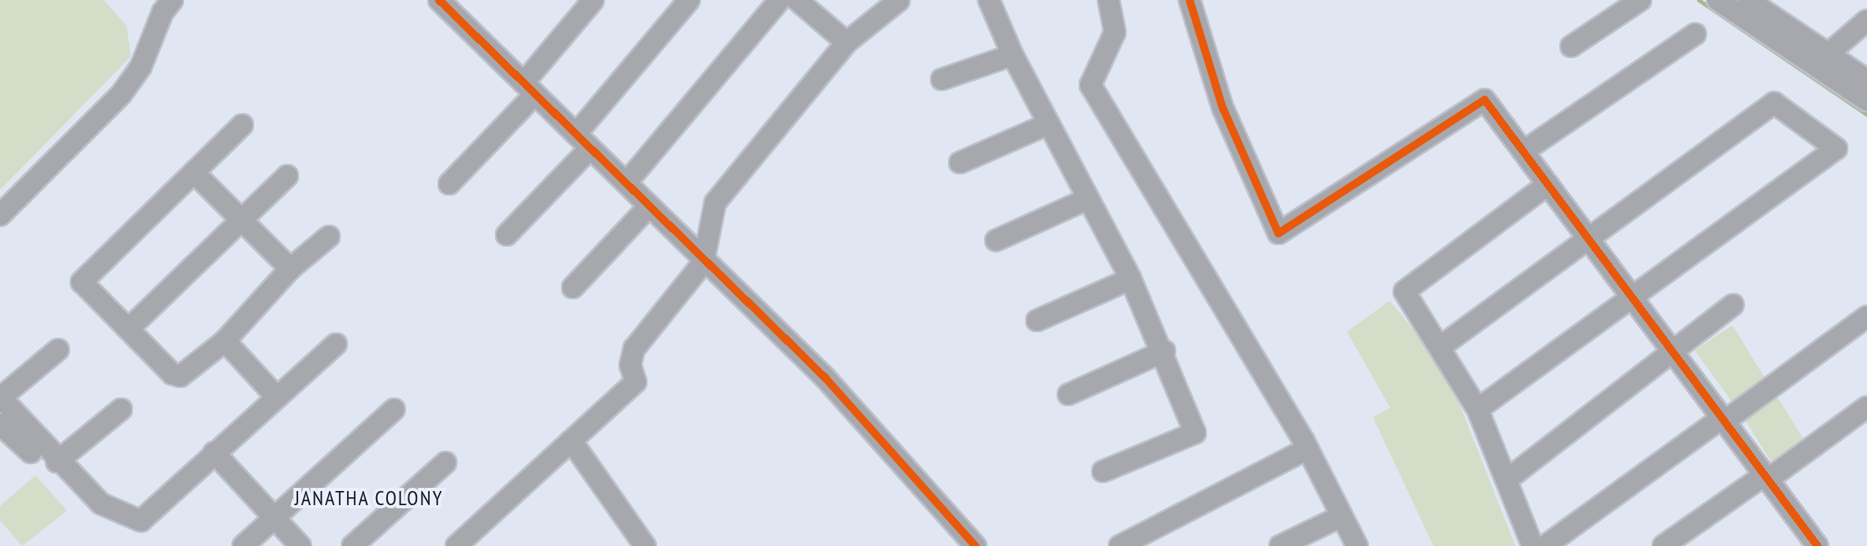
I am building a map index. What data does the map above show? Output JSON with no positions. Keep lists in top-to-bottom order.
{
  "districts": ["JANATHA COLONY"]
}
